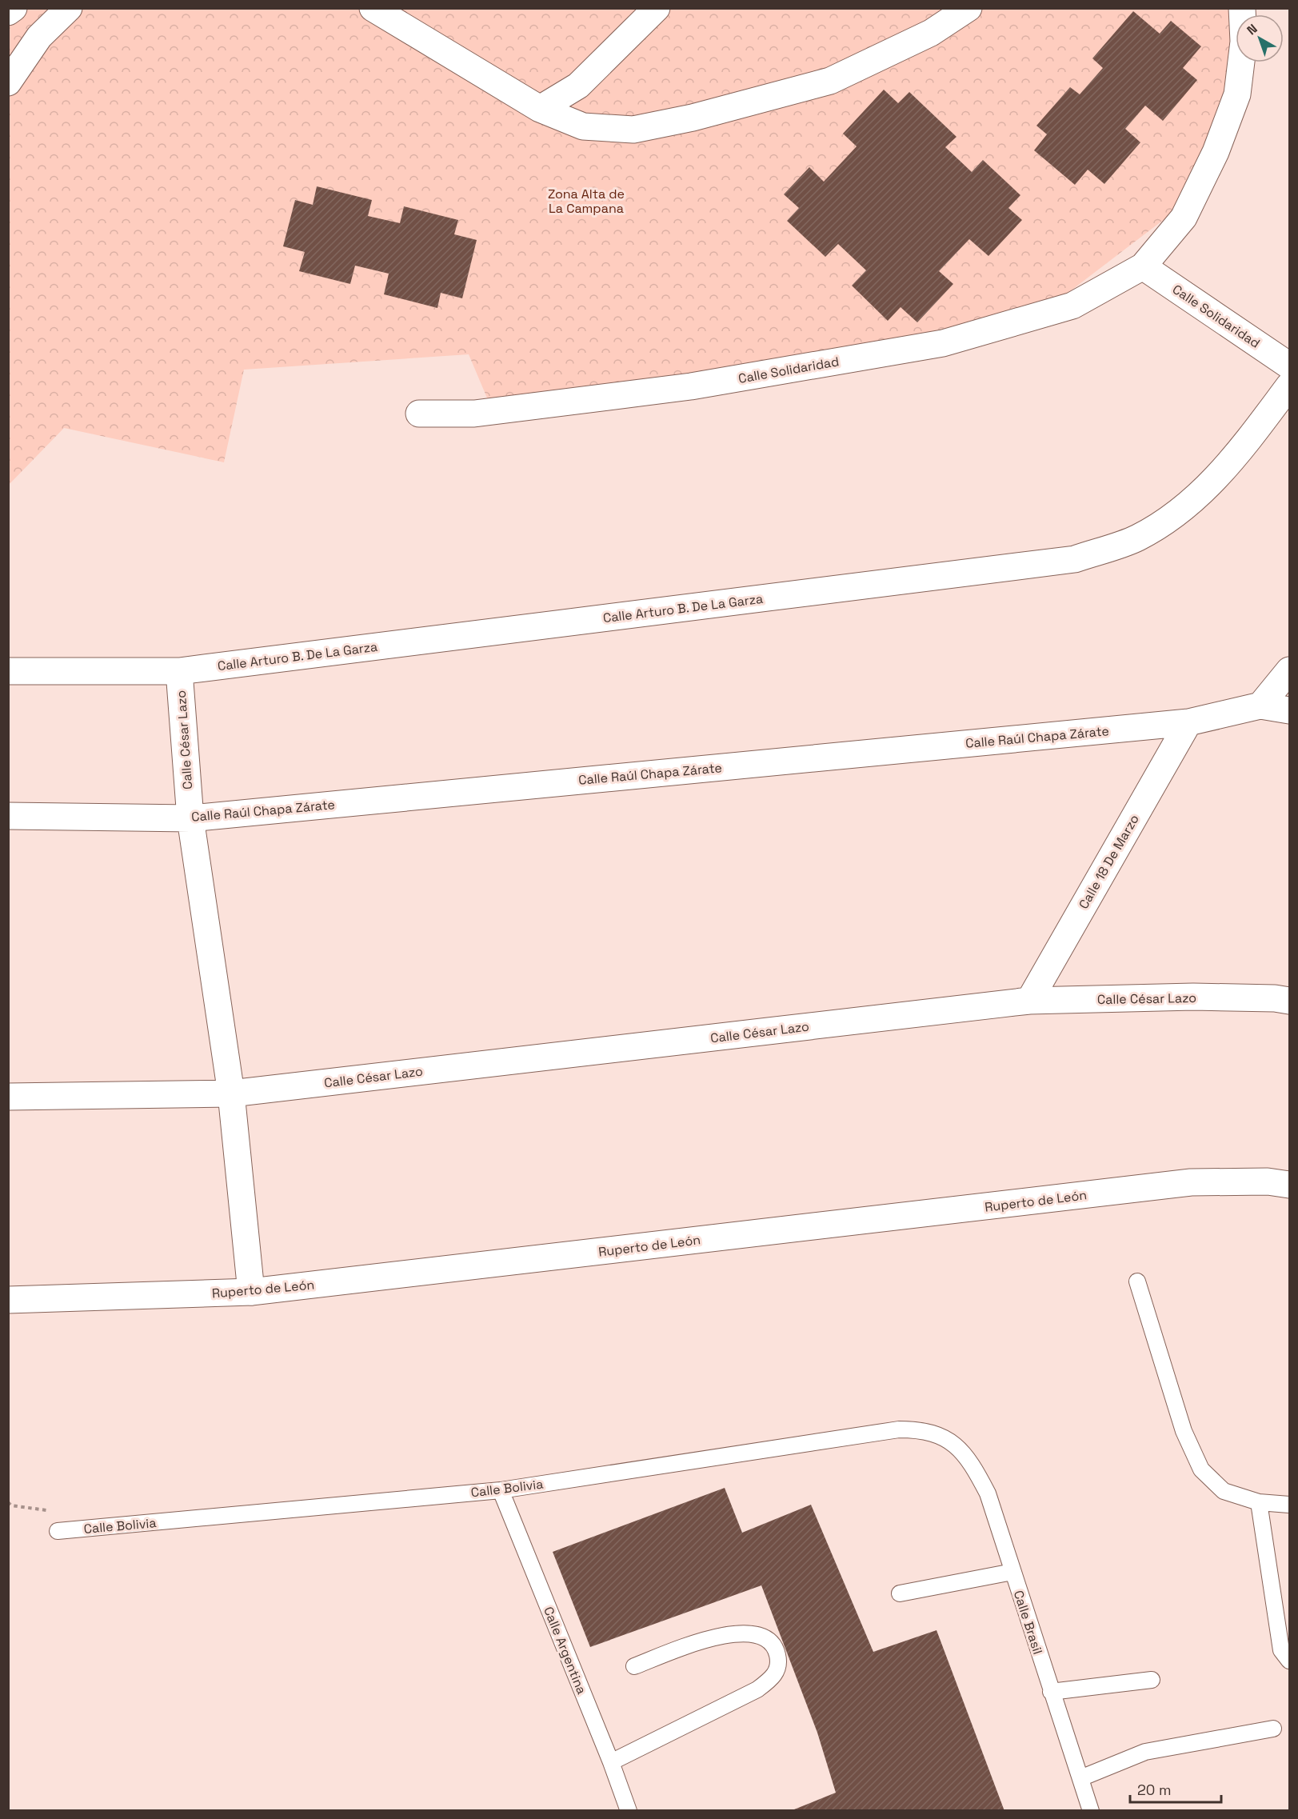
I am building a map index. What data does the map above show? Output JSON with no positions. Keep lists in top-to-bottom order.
{
  "streets": {
    "street": [
      "Calle Solidaridad",
      "Calle Arturo B. De La Garza",
      "Calle Raúl Chapa Zárate",
      "Calle César Lazo",
      "Calle 18 De Marzo",
      "Ruperto de León"
    ],
    "lane": ["Calle Bolivia", "Calle Brasil", "Calle Argentina"]
  },
  "crossings": [
    ["Calle Arturo B. De La Garza", "Calle César Lazo"],
    ["Calle Raúl Chapa Zárate", "Calle César Lazo"],
    ["Calle Raúl Chapa Zárate", "Calle 18 De Marzo"],
    ["Calle César Lazo", "Calle 18 De Marzo"],
    ["Calle César Lazo", "Ruperto de León"],
    ["Calle Bolivia", "Calle Brasil"],
    ["Calle Bolivia", "Calle Argentina"]
  ],
  "parks": ["Zona Alta de La Campana"],
  "scale_bar": "20 m",
  "north": "top left"
}
